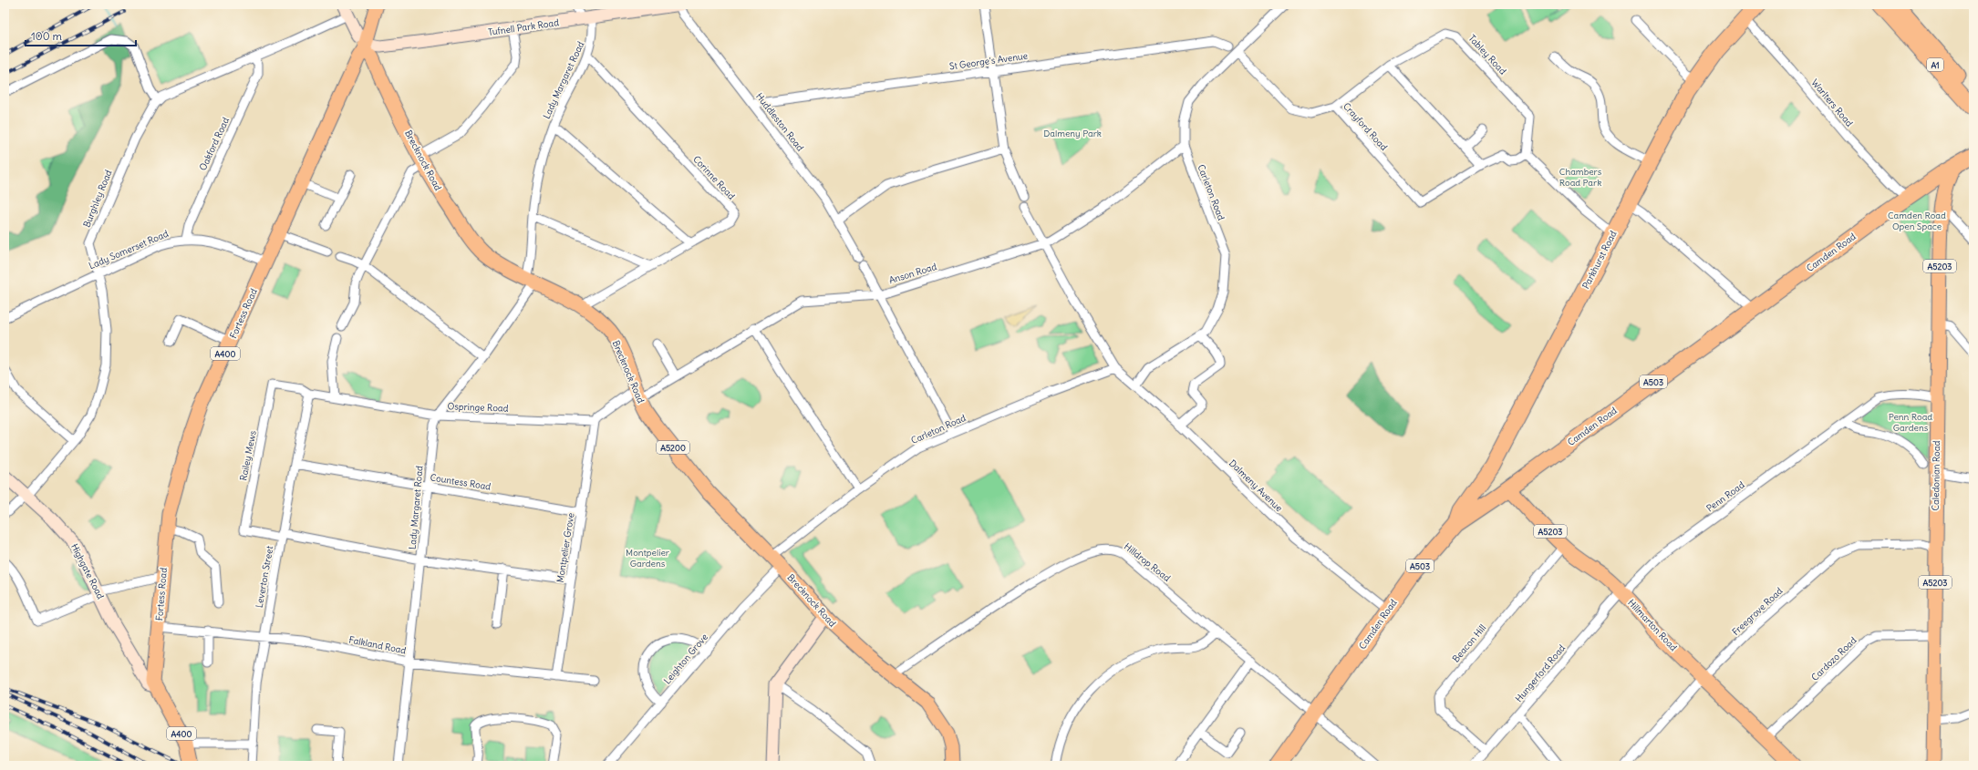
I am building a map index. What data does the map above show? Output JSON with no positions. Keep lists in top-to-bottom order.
{
  "streets": {
    "highway": [
      "A1",
      "Camden Road",
      "Parkhurst Road",
      "A503"
    ],
    "main road": [
      "Brecknock Road",
      "A5203",
      "Fortess Road",
      "A400",
      "A5200",
      "Caledonian Road",
      "Hillmarton Road"
    ],
    "street": [
      "Tufnell Park Road",
      "Tabley Road",
      "St George's Avenue",
      "Lady Margaret Road",
      "Warlters Road",
      "Huddleston Road",
      "Crayford Road",
      "Oakford Road",
      "Corinne Road",
      "Carleton Road",
      "Burghley Road",
      "Lady Somerset Road",
      "Anson Road",
      "Ospringe Road",
      "Railey Mews",
      "Countess Road",
      "Dalmeny Avenue",
      "Penn Road",
      "Montpelier Grove",
      "Hilldrop Road",
      "Highgate Road",
      "Leverton Street",
      "Freegrove Road",
      "Beacon Hill",
      "Falkland Road",
      "Leighton Grove",
      "Cardozo Road",
      "Hungerford Road"
    ]
  },
  "crossings": [
    ["Tufnell Park Road", "Lady Margaret Road"],
    ["Tufnell Park Road", "Huddleston Road"],
    ["Tufnell Park Road", "Brecknock Road"],
    ["Tufnell Park Road", "Fortess Road"],
    ["Tufnell Park Road", "A400"],
    ["Tabley Road", "Crayford Road"],
    ["St George's Avenue", "Huddleston Road"],
    ["Lady Margaret Road", "Brecknock Road"],
    ["Lady Margaret Road", "Corinne Road"],
    ["Lady Margaret Road", "Ospringe Road"],
    ["Lady Margaret Road", "Countess Road"],
    ["Lady Margaret Road", "Falkland Road"],
    ["Warlters Road", "Camden Road"],
    ["Warlters Road", "Parkhurst Road"],
    ["Crayford Road", "Carleton Road"],
    ["Oakford Road", "Lady Somerset Road"],
    ["Brecknock Road", "Corinne Road"],
    ["Brecknock Road", "Carleton Road"],
    ["Brecknock Road", "Anson Road"],
    ["Brecknock Road", "Fortess Road"],
    ["Brecknock Road", "A400"],
    ["Brecknock Road", "Hilldrop Road"],
    ["Brecknock Road", "Leighton Grove"],
    ["Carleton Road", "Anson Road"],
    ["Carleton Road", "Dalmeny Avenue"],
    ["Burghley Road", "Lady Somerset Road"],
    ["Burghley Road", "Highgate Road"],
    ["Lady Somerset Road", "Fortess Road"],
    ["Camden Road", "Parkhurst Road"],
    ["Camden Road", "Caledonian Road"],
    ["Camden Road", "Dalmeny Avenue"],
    ["Camden Road", "Hilldrop Road"],
    ["Camden Road", "Hillmarton Road"],
    ["Anson Road", "Dalmeny Avenue"],
    ["Fortess Road", "A400"],
    ["Fortess Road", "Highgate Road"],
    ["Fortess Road", "Falkland Road"],
    ["A400", "Highgate Road"],
    ["Ospringe Road", "Railey Mews"],
    ["Ospringe Road", "Montpelier Grove"],
    ["Ospringe Road", "Leverton Street"],
    ["Railey Mews", "Leverton Street"],
    ["Caledonian Road", "Penn Road"],
    ["Caledonian Road", "Freegrove Road"],
    ["Caledonian Road", "Cardozo Road"],
    ["Countess Road", "Montpelier Grove"],
    ["Countess Road", "Leverton Street"],
    ["Penn Road", "Hillmarton Road"],
    ["Penn Road", "Hungerford Road"],
    ["Montpelier Grove", "Falkland Road"],
    ["Leverton Street", "Falkland Road"],
    ["Freegrove Road", "Hillmarton Road"],
    ["Hillmarton Road", "Beacon Hill"],
    ["Hillmarton Road", "Cardozo Road"],
    ["Hillmarton Road", "Hungerford Road"],
    ["Beacon Hill", "Hungerford Road"]
  ],
  "parks": [
    "Dalmeny Park",
    "Chambers Road Park",
    "Camden Road Open Space",
    "Penn Road Gardens",
    "Montpelier Gardens"
  ],
  "scale_bar": "100 m"
}
